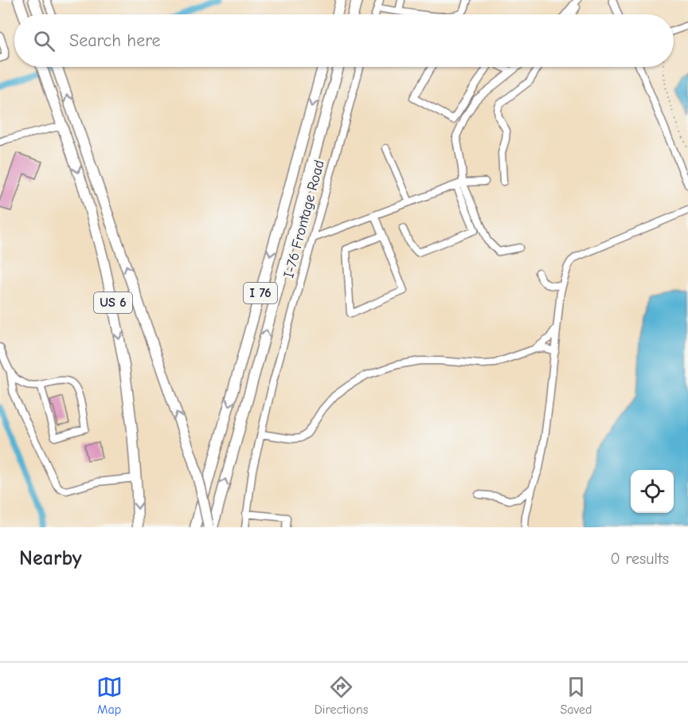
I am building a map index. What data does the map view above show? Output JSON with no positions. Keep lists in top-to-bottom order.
{
  "streets": {
    "highway": ["I 76", "US 6"],
    "street": ["I-76 Frontage Road"]
  },
  "page": {
    "search": "Search here",
    "heading": ["Nearby", "0 results"],
    "nav": ["Map", "Directions", "Saved"]
  }
}
